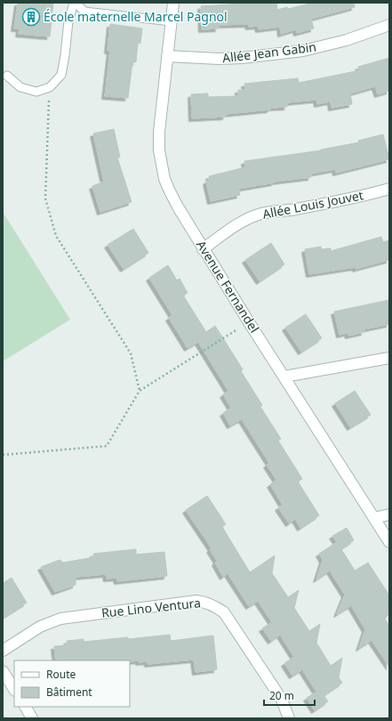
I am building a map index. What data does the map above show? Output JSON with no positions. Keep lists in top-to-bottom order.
{
  "streets": {
    "street": [
      "Allée Jean Gabin",
      "Allée Louis Jouvet",
      "Avenue Fernandel",
      "Rue Lino Ventura"
    ]
  },
  "crossings": [
    ["Allée Jean Gabin", "Avenue Fernandel"],
    ["Allée Louis Jouvet", "Avenue Fernandel"]
  ],
  "places": {
    "building": ["École maternelle Marcel Pagnol"]
  },
  "legend": ["Route", "Bâtiment"],
  "scale_bar": "20 m"
}
